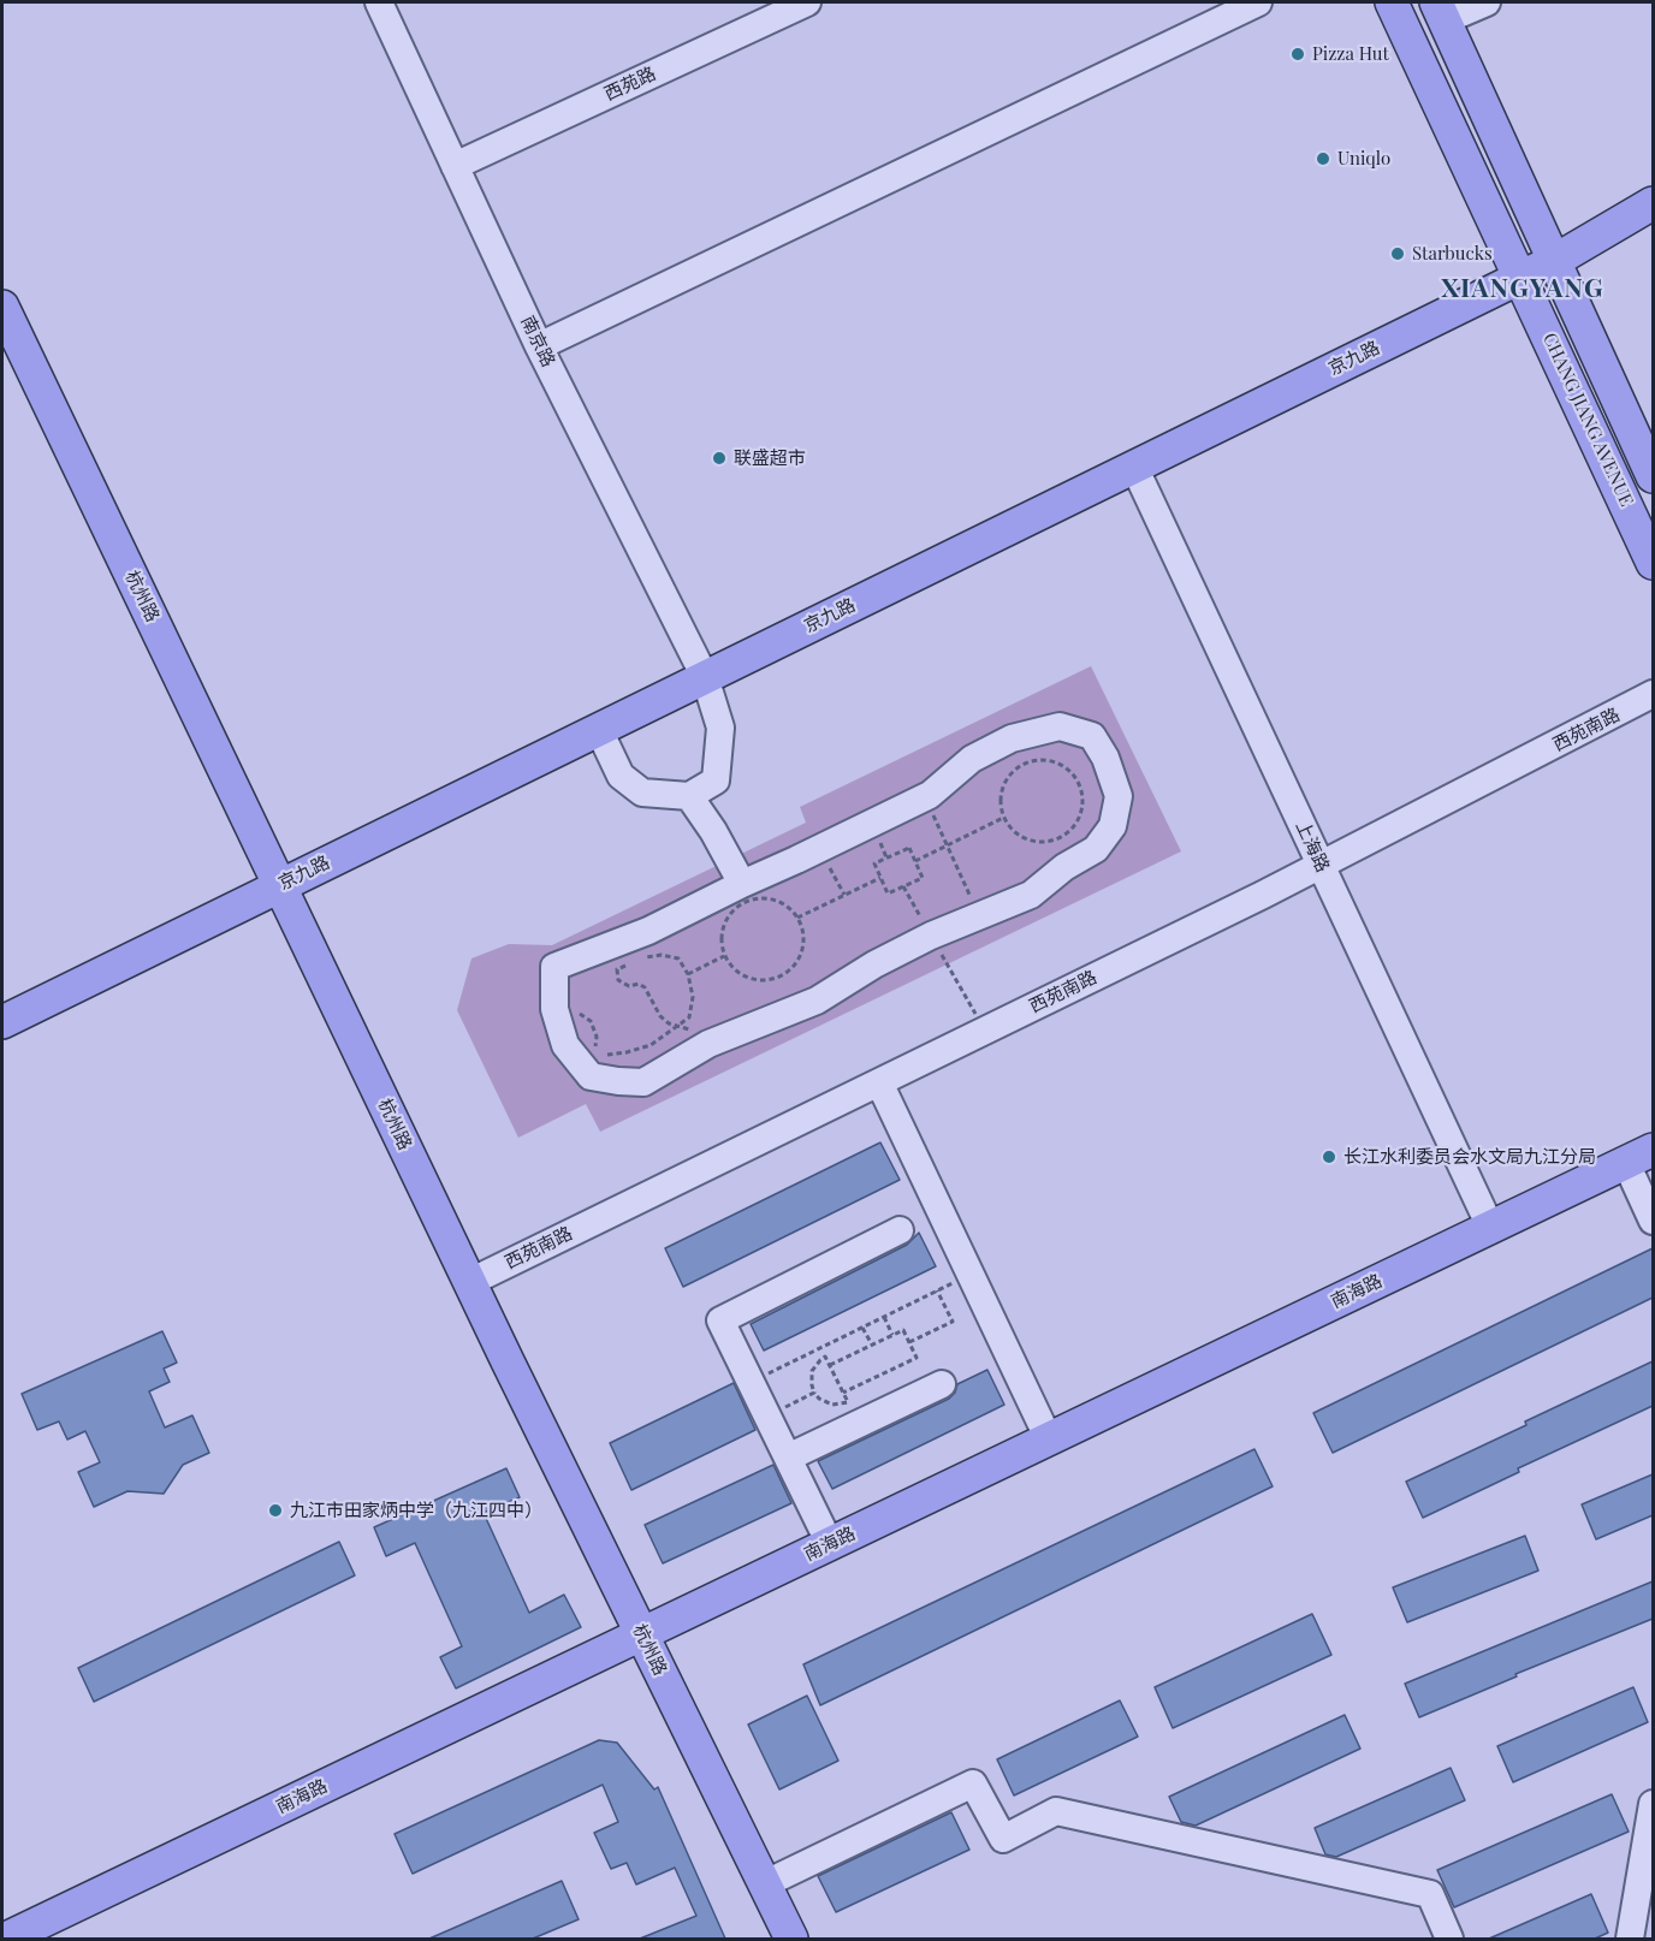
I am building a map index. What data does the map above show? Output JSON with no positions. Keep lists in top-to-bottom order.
{
  "streets": {
    "main road": [
      "京九路",
      "CHANG JIANG AVENUE",
      "杭州路",
      "南海路"
    ],
    "street": [
      "西苑路",
      "南京路",
      "西苑南路",
      "上海路"
    ]
  },
  "crossings": [
    ["西苑路", "南京路"],
    ["南京路", "京九路"],
    ["京九路", "CHANG JIANG AVENUE"],
    ["京九路", "杭州路"],
    ["京九路", "上海路"],
    ["杭州路", "西苑南路"],
    ["杭州路", "南海路"],
    ["西苑南路", "上海路"],
    ["上海路", "南海路"]
  ],
  "districts": ["XIANGYANG"],
  "places": [
    "Pizza Hut",
    "Uniqlo",
    "Starbucks",
    "联盛超市",
    "长江水利委员会水文局九江分局",
    "九江市田家炳中学（九江四中）"
  ]
}
